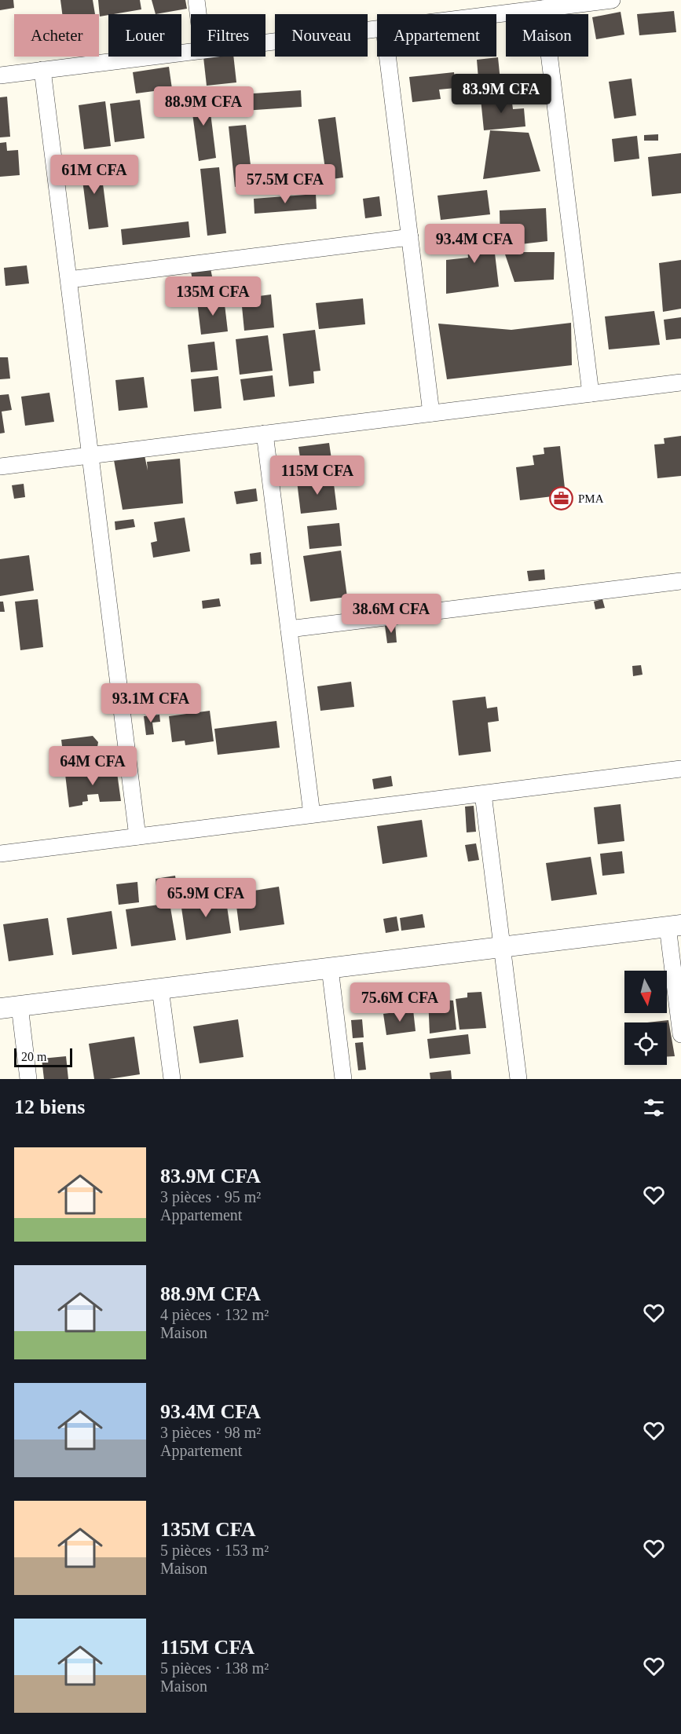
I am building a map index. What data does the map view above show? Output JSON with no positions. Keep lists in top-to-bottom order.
{
  "places": {
    "office": ["PMA"]
  },
  "scale_bar": "20 m",
  "north": "bottom",
  "page": {
    "chip": [
      "Acheter",
      "Louer",
      "Filtres",
      "Nouveau",
      "Appartement",
      "Maison"
    ],
    "price": [
      "83.9M CFA",
      "88.9M CFA",
      "61M CFA",
      "57.5M CFA",
      "93.4M CFA",
      "135M CFA",
      "115M CFA",
      "38.6M CFA",
      "93.1M CFA",
      "64M CFA",
      "65.9M CFA",
      "75.6M CFA"
    ],
    "scale": "20 m",
    "heading": "12 biens",
    "list": [
      {
        "name": "83.9M CFA",
        "note": "3 pièces · 95 m² · Appartement"
      },
      {
        "name": "88.9M CFA",
        "note": "4 pièces · 132 m² · Maison"
      },
      {
        "name": "93.4M CFA",
        "note": "3 pièces · 98 m² · Appartement"
      },
      {
        "name": "135M CFA",
        "note": "5 pièces · 153 m² · Maison"
      },
      {
        "name": "115M CFA",
        "note": "5 pièces · 138 m² · Maison"
      }
    ]
  }
}
